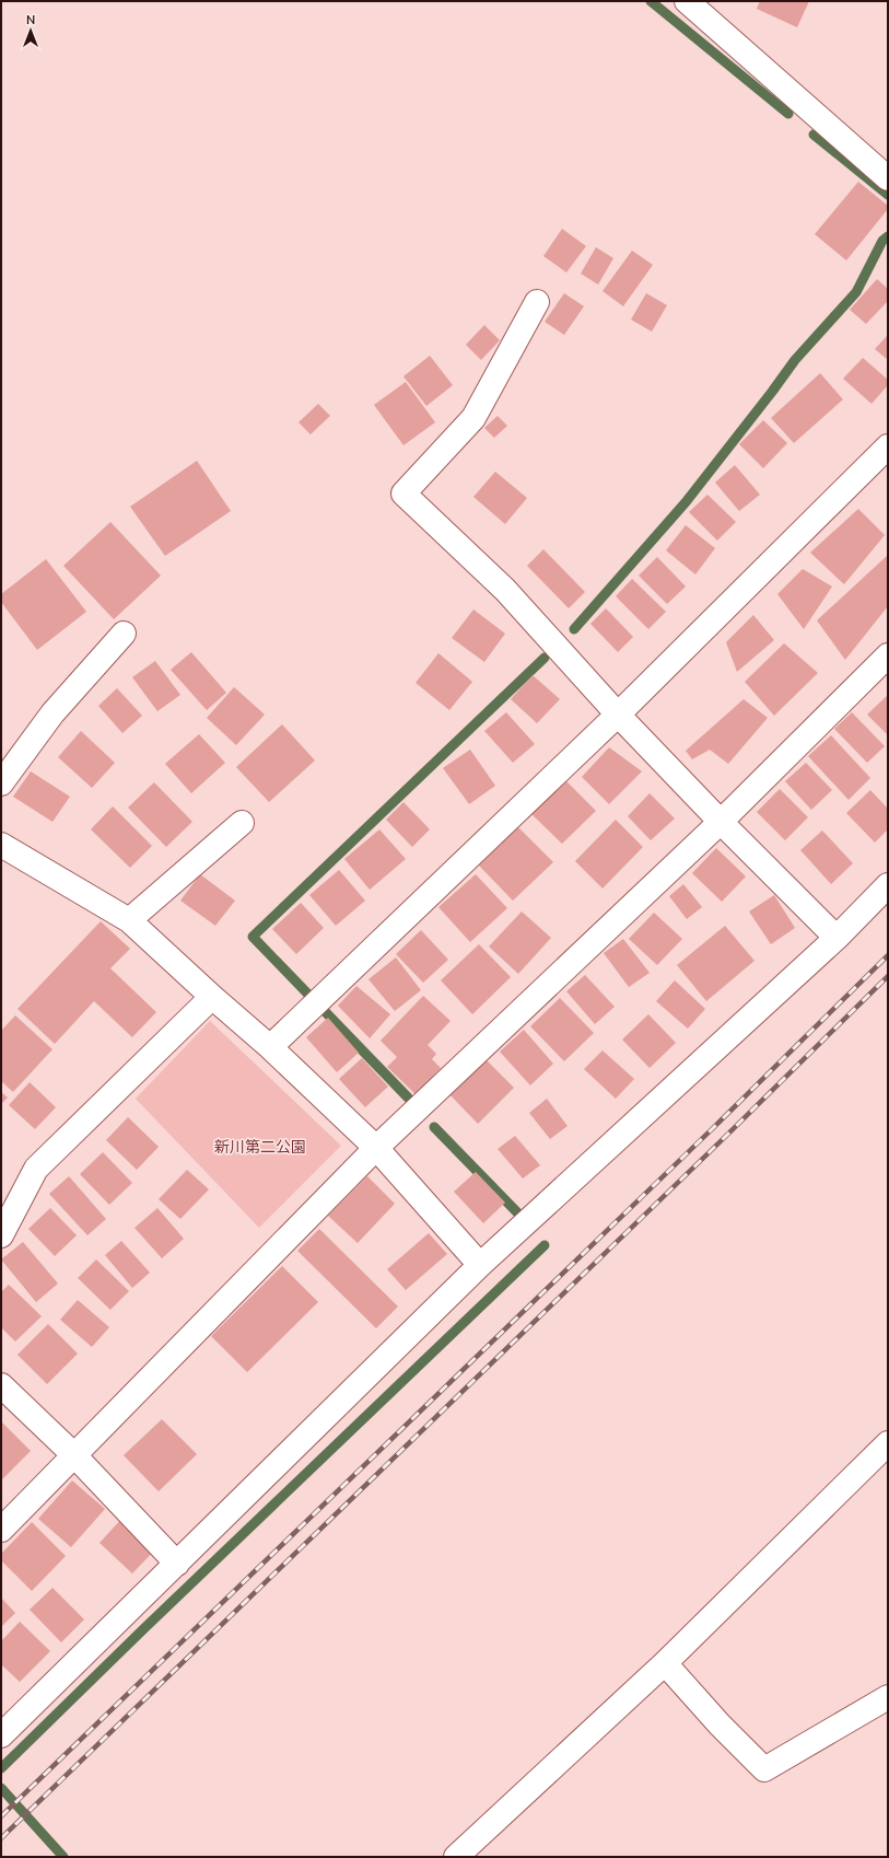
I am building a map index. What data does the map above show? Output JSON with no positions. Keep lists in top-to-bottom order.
{
  "parks": ["新川第二公園"],
  "north": "top"
}
